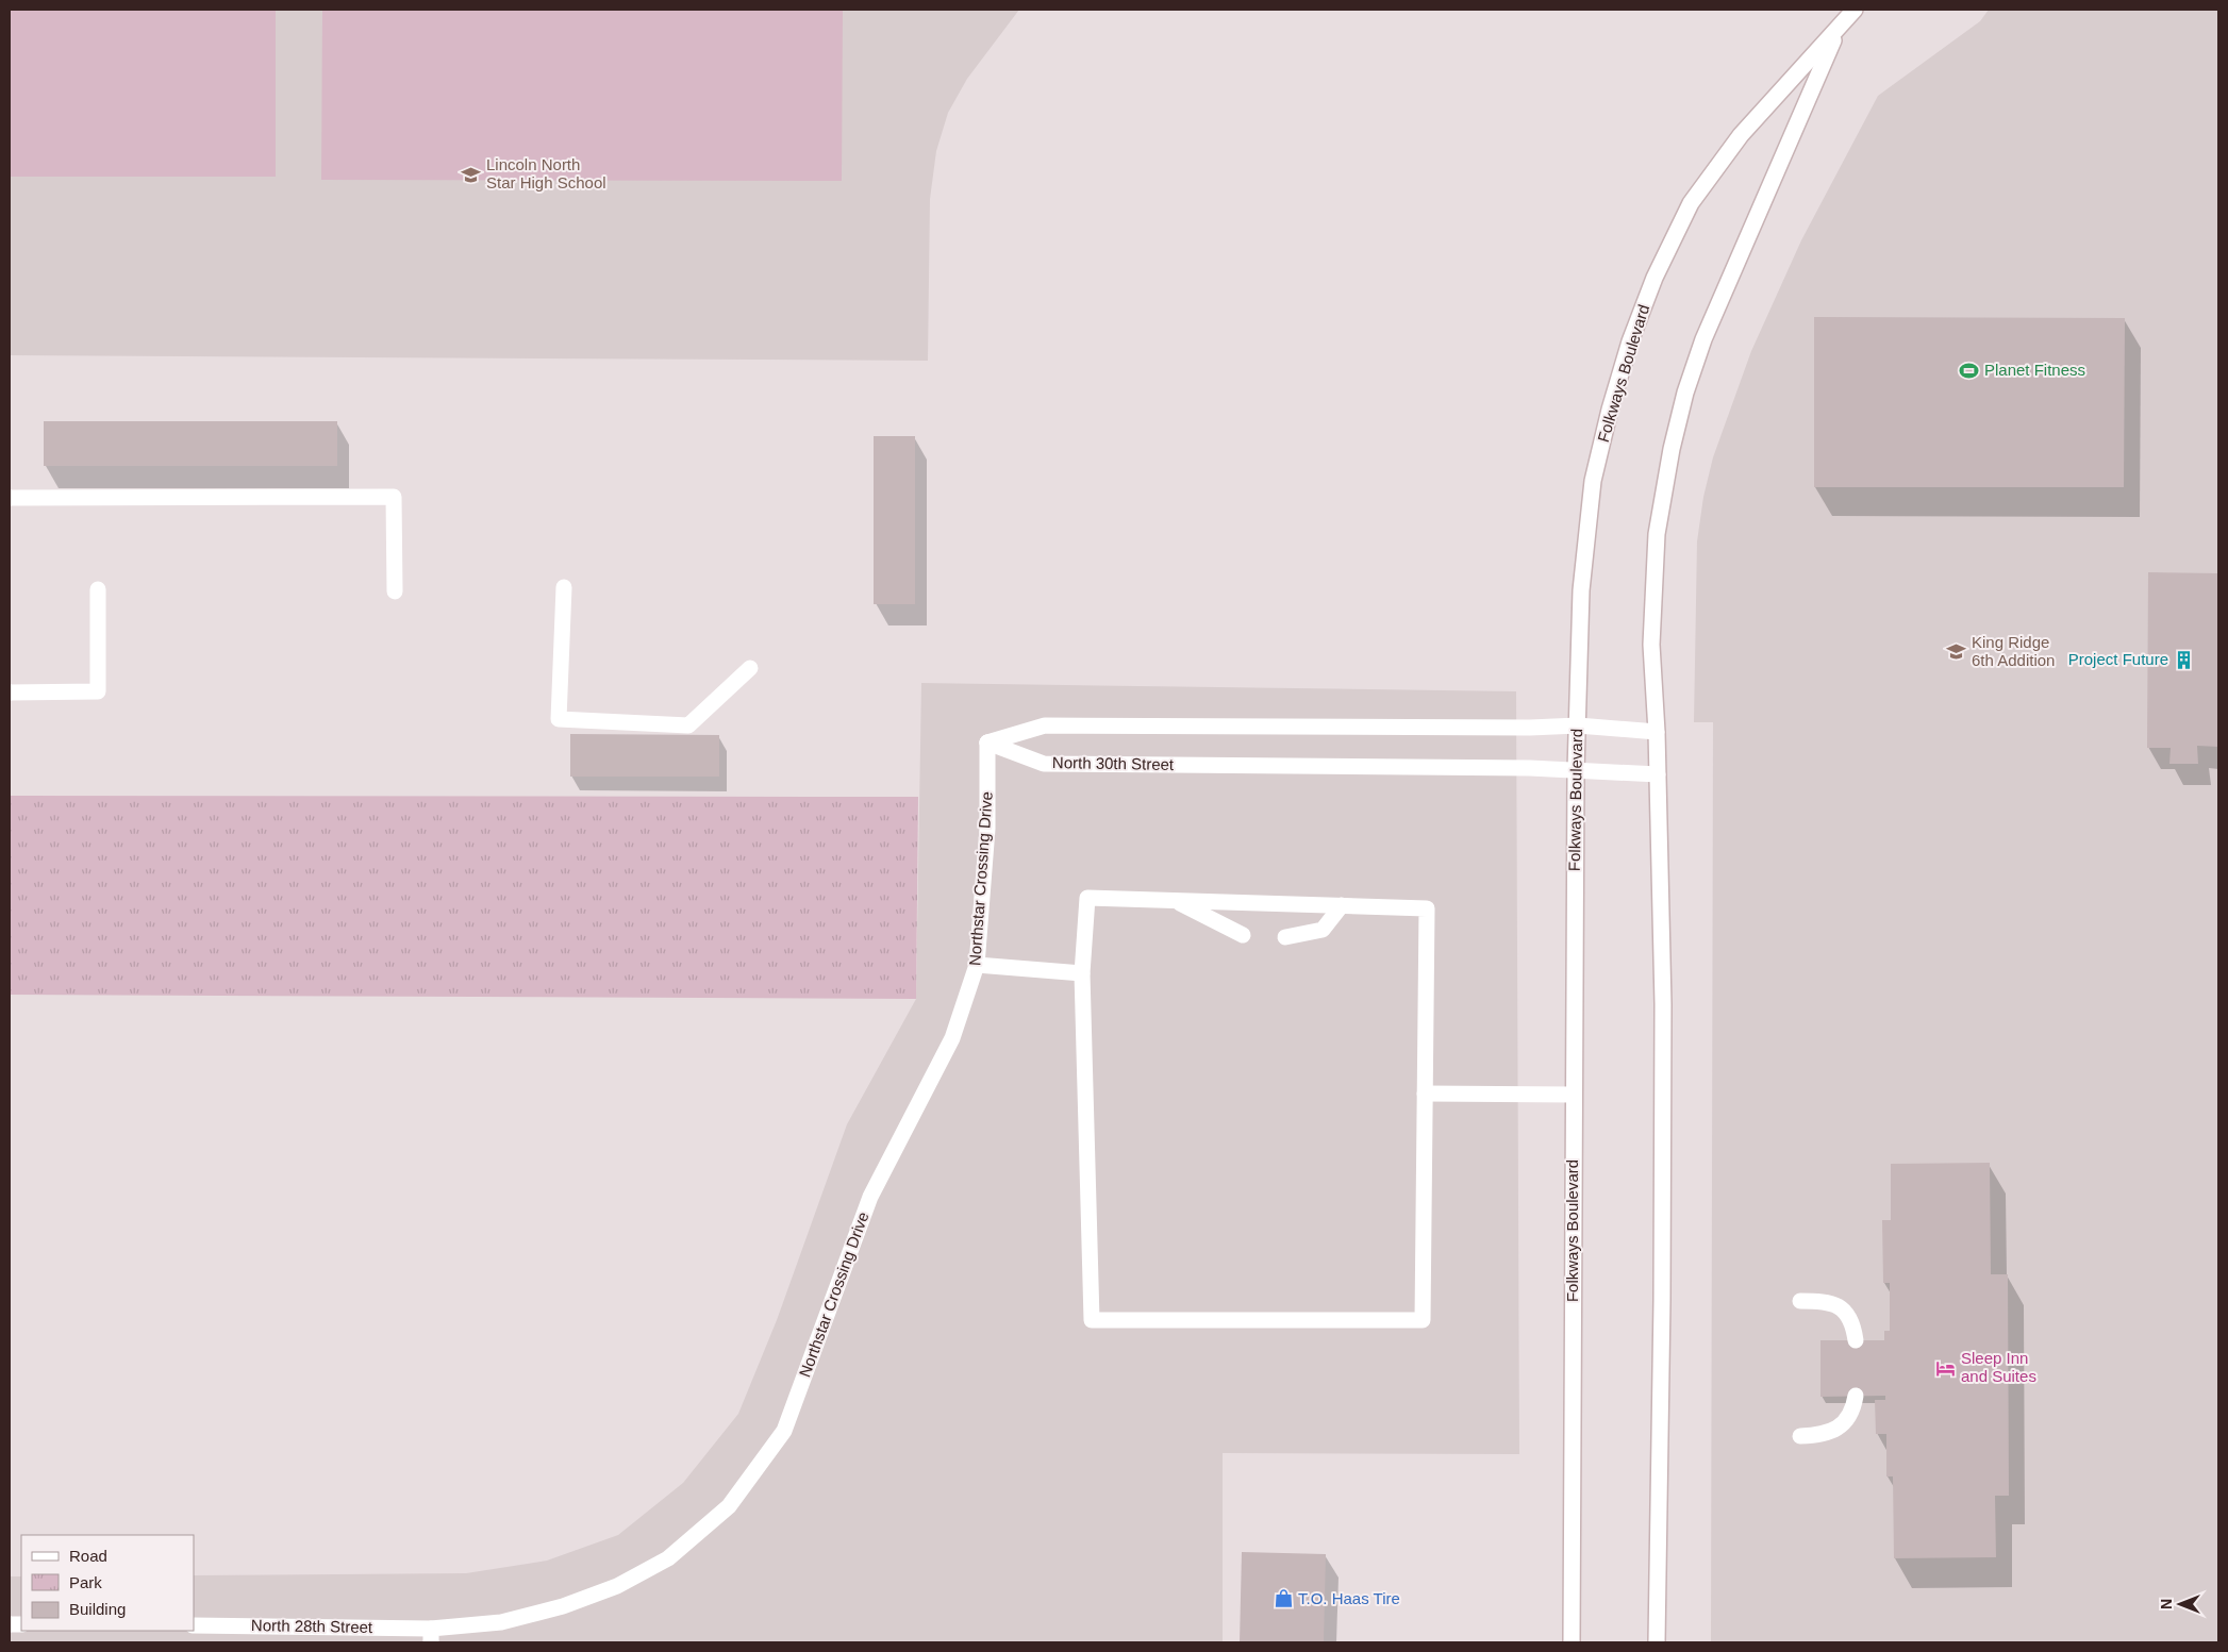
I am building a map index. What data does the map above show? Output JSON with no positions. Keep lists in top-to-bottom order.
{
  "streets": {
    "street": [
      "Folkways Boulevard",
      "North 30th Street",
      "Northstar Crossing Drive",
      "North 28th Street"
    ]
  },
  "crossings": [
    ["Folkways Boulevard", "North 30th Street"],
    ["North 30th Street", "Northstar Crossing Drive"],
    ["Northstar Crossing Drive", "North 28th Street"]
  ],
  "places": {
    "school or university": ["Lincoln North Star High School", "King Ridge 6th Addition"],
    "sports": ["Planet Fitness"],
    "building": ["Project Future"],
    "hotel": ["Sleep Inn and Suites"],
    "shop": ["T.O. Haas Tire"]
  },
  "legend": ["Road", "Park", "Building"],
  "north": "left"
}
